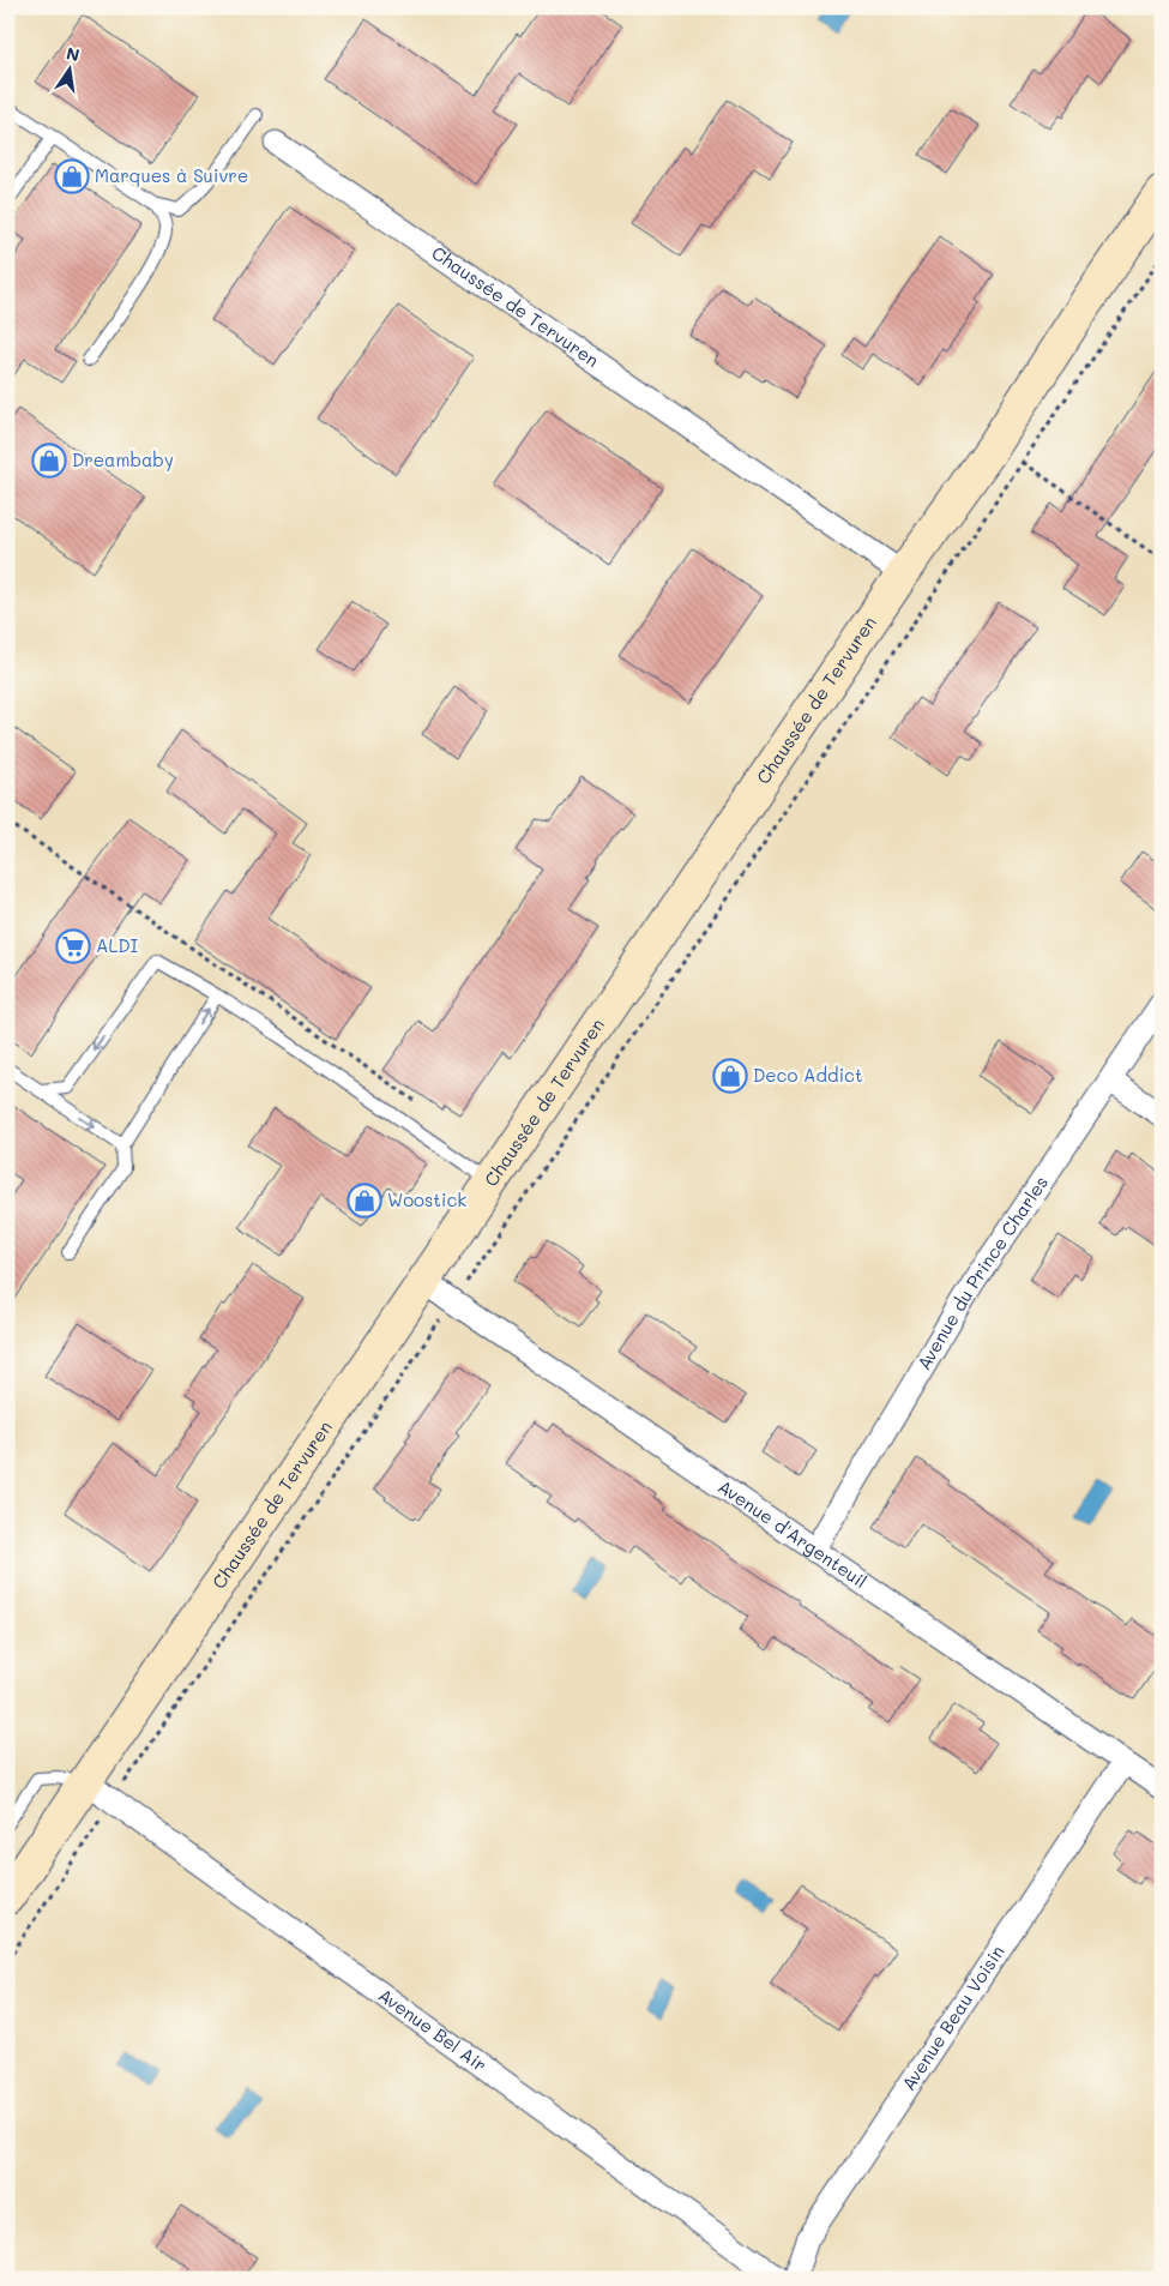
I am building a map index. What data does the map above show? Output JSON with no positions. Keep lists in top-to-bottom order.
{
  "streets": {
    "main road": ["Chaussée de Tervuren"],
    "street": [
      "Avenue du Prince Charles",
      "Avenue d'Argenteuil",
      "Avenue Beau Voisin",
      "Avenue Bel Air"
    ]
  },
  "crossings": [
    ["Chaussée de Tervuren", "Avenue d'Argenteuil"],
    ["Chaussée de Tervuren", "Avenue Bel Air"],
    ["Avenue du Prince Charles", "Avenue d'Argenteuil"],
    ["Avenue d'Argenteuil", "Avenue Beau Voisin"]
  ],
  "places": {
    "shop": [
      "Marques à Suivre",
      "Dreambaby",
      "Deco Addict",
      "Woostick"
    ],
    "supermarket": ["ALDI"]
  },
  "north": "top"
}
